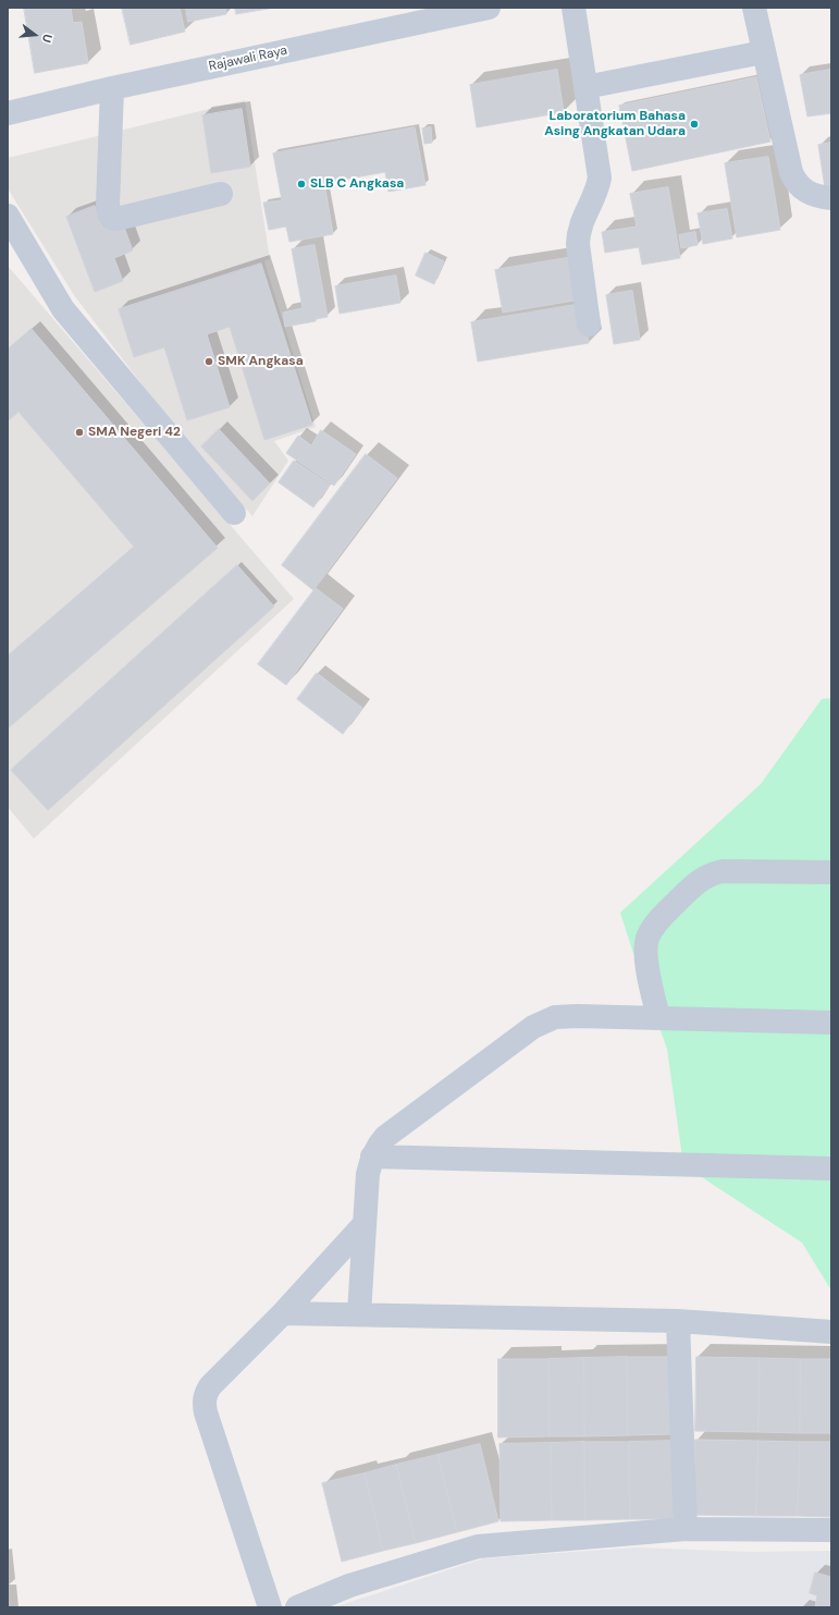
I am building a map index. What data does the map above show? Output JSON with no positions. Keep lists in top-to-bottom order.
{
  "streets": {
    "street": ["Rajawali Raya"]
  },
  "places": [
    "Laboratorium Bahasa Asing Angkatan Udara",
    "SLB C Angkasa",
    "SMK Angkasa",
    "SMA Negeri 42"
  ],
  "north": "right"
}
